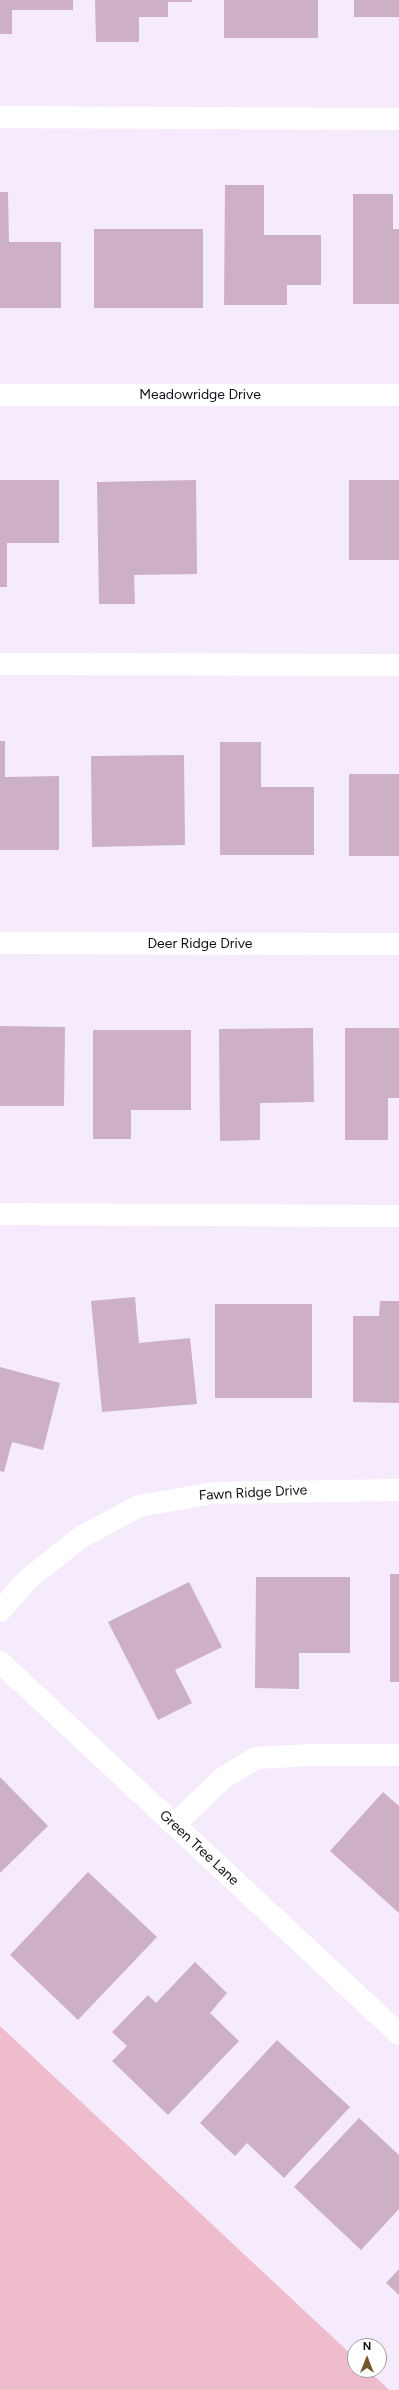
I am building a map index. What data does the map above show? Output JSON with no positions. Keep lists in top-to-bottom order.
{
  "streets": {
    "street": [
      "Meadowridge Drive",
      "Deer Ridge Drive",
      "Fawn Ridge Drive",
      "Green Tree Lane"
    ]
  },
  "north": "top"
}
